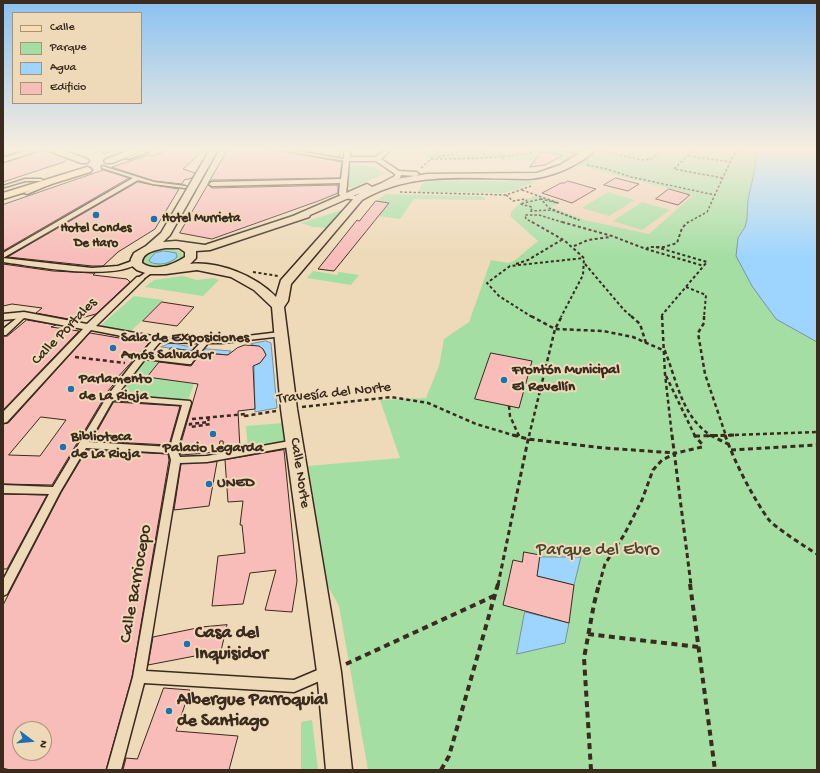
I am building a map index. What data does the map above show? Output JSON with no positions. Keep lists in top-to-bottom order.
{
  "streets": {
    "main road": ["Calle Norte"],
    "street": ["Calle Portales", "Calle Barriocepo"],
    "path": ["Travesía del Norte"]
  },
  "crossings": [
    ["Travesía del Norte", "Calle Norte"],
    ["Travesía del Norte", "Calle Barriocepo"]
  ],
  "parks": ["Parque del Ebro"],
  "places": [
    "Hotel Condes De Haro",
    "Hotel Murrieta",
    "Sala de Exposiciones Amós Salvador",
    "Frontón Municipal El Revellín",
    "Parlamento de La Rioja",
    "Palacio Legarda",
    "Biblioteca de La Rioja",
    "UNED",
    "Casa del Inquisidor",
    "Albergue Parroquial de Santiago"
  ],
  "legend": [
    "Calle",
    "Parque",
    "Agua",
    "Edificio"
  ],
  "north": "right"
}
